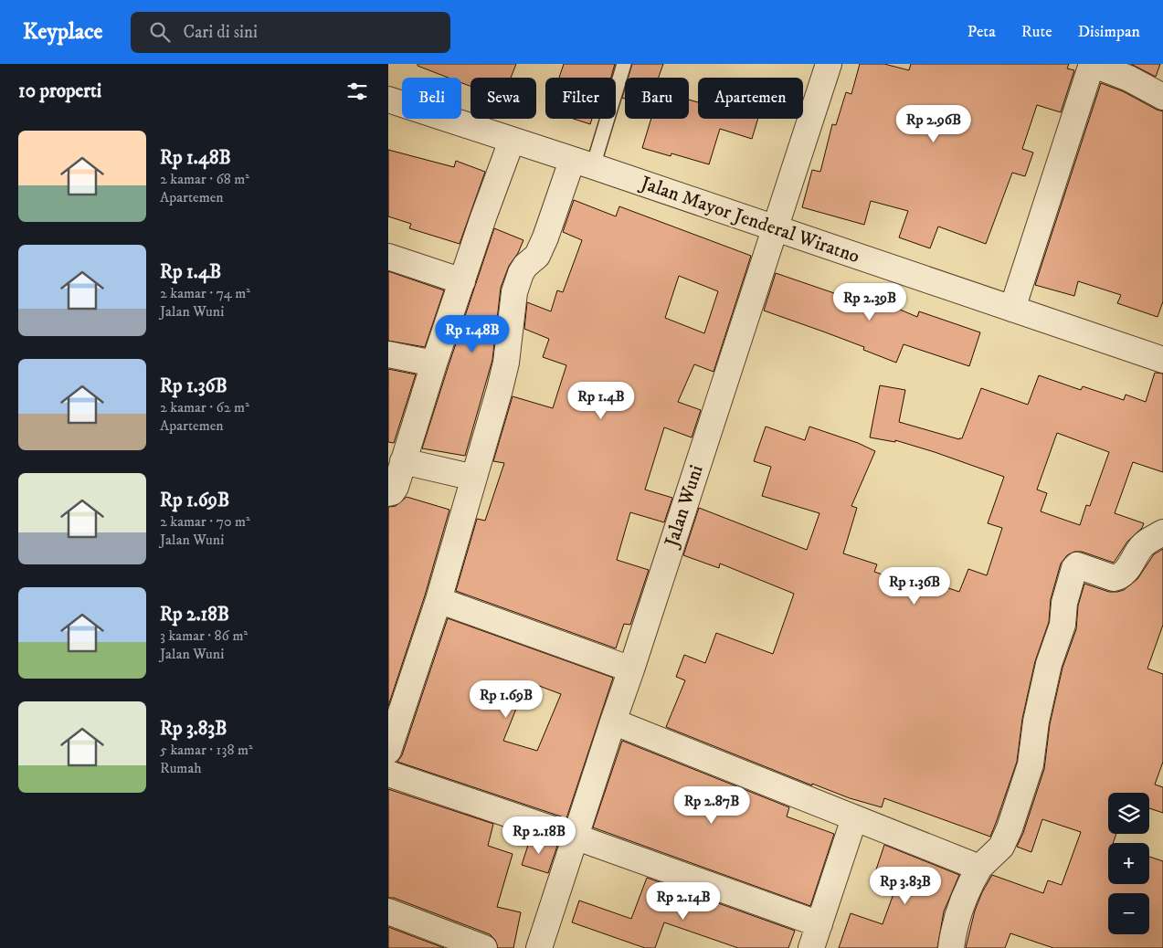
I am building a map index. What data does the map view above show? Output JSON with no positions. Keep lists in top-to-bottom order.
{
  "streets": {
    "street": ["Jalan Mayor Jenderal Wiratno", "Jalan Wuni"]
  },
  "crossings": [
    ["Jalan Mayor Jenderal Wiratno", "Jalan Wuni"]
  ],
  "page": {
    "header": "Keyplace",
    "search": "Cari di sini",
    "nav": ["Peta", "Rute", "Disimpan"],
    "heading": "10 properti",
    "chip": [
      "Beli",
      "Sewa",
      "Filter",
      "Baru",
      "Apartemen"
    ],
    "price": [
      "Rp 2.96B",
      "Rp 2.39B",
      "Rp 1.48B",
      "Rp 1.4B",
      "Rp 1.36B",
      "Rp 1.69B",
      "Rp 2.87B",
      "Rp 2.18B",
      "Rp 3.83B",
      "Rp 2.14B"
    ],
    "list": [
      {
        "name": "Rp 1.48B",
        "note": "2 kamar · 68 m² · Apartemen"
      },
      {
        "name": "Rp 1.4B",
        "note": "2 kamar · 74 m² · Jalan Wuni"
      },
      {
        "name": "Rp 1.36B",
        "note": "2 kamar · 62 m² · Apartemen"
      },
      {
        "name": "Rp 1.69B",
        "note": "2 kamar · 70 m² · Jalan Wuni"
      },
      {
        "name": "Rp 2.18B",
        "note": "3 kamar · 86 m² · Jalan Wuni"
      },
      {
        "name": "Rp 3.83B",
        "note": "5 kamar · 138 m² · Rumah"
      }
    ],
    "map_buttons": ["+", "−"]
  }
}
